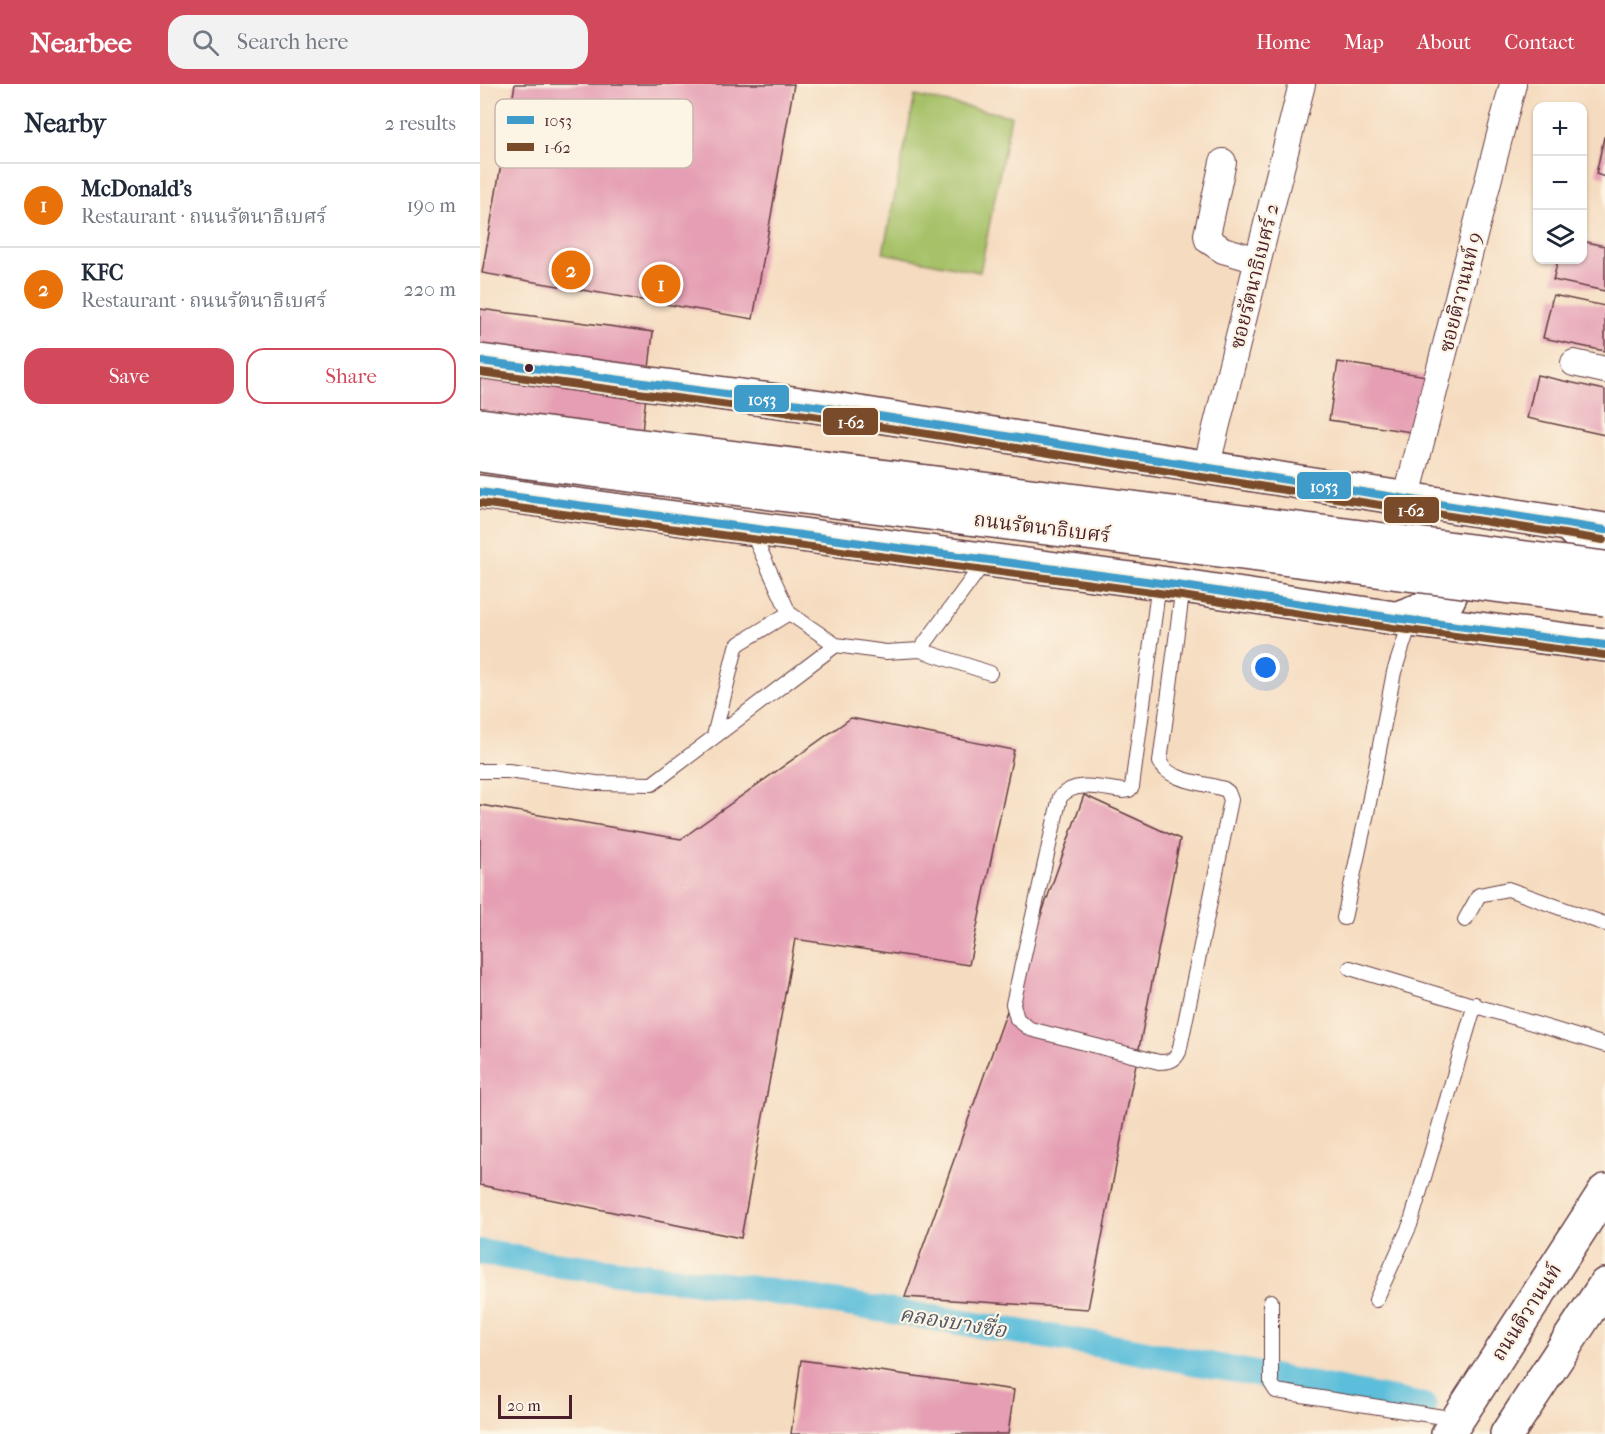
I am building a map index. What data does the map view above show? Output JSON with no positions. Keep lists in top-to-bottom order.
{
  "streets": {
    "main road": ["ถนนรัตนาธิเบศร์", "ถนนติวานนท์"],
    "street": ["ซอยรัตนาธิเบศร์ 2", "ซอยติวานนท์ 9"]
  },
  "water": ["คลองบางซื่อ"],
  "lines": ["transit line 1053", "transit line 1-62"],
  "legend": ["1053", "1-62"],
  "scale_bar": "20 m",
  "page": {
    "header": "Nearbee",
    "search": "Search here",
    "nav": [
      "Home",
      "Map",
      "About",
      "Contact"
    ],
    "heading": ["Nearby", "2 results"],
    "map_buttons": ["+", "−"],
    "list": [
      {
        "mark": "1",
        "name": "McDonald's",
        "note": "Restaurant · ถนนรัตนาธิเบศร์",
        "value": "190 m"
      },
      {
        "mark": "2",
        "name": "KFC",
        "note": "Restaurant · ถนนรัตนาธิเบศร์",
        "value": "220 m"
      }
    ],
    "pins": ["2", "1"],
    "buttons": ["Save", "Share"],
    "scale": "20 m"
  }
}
